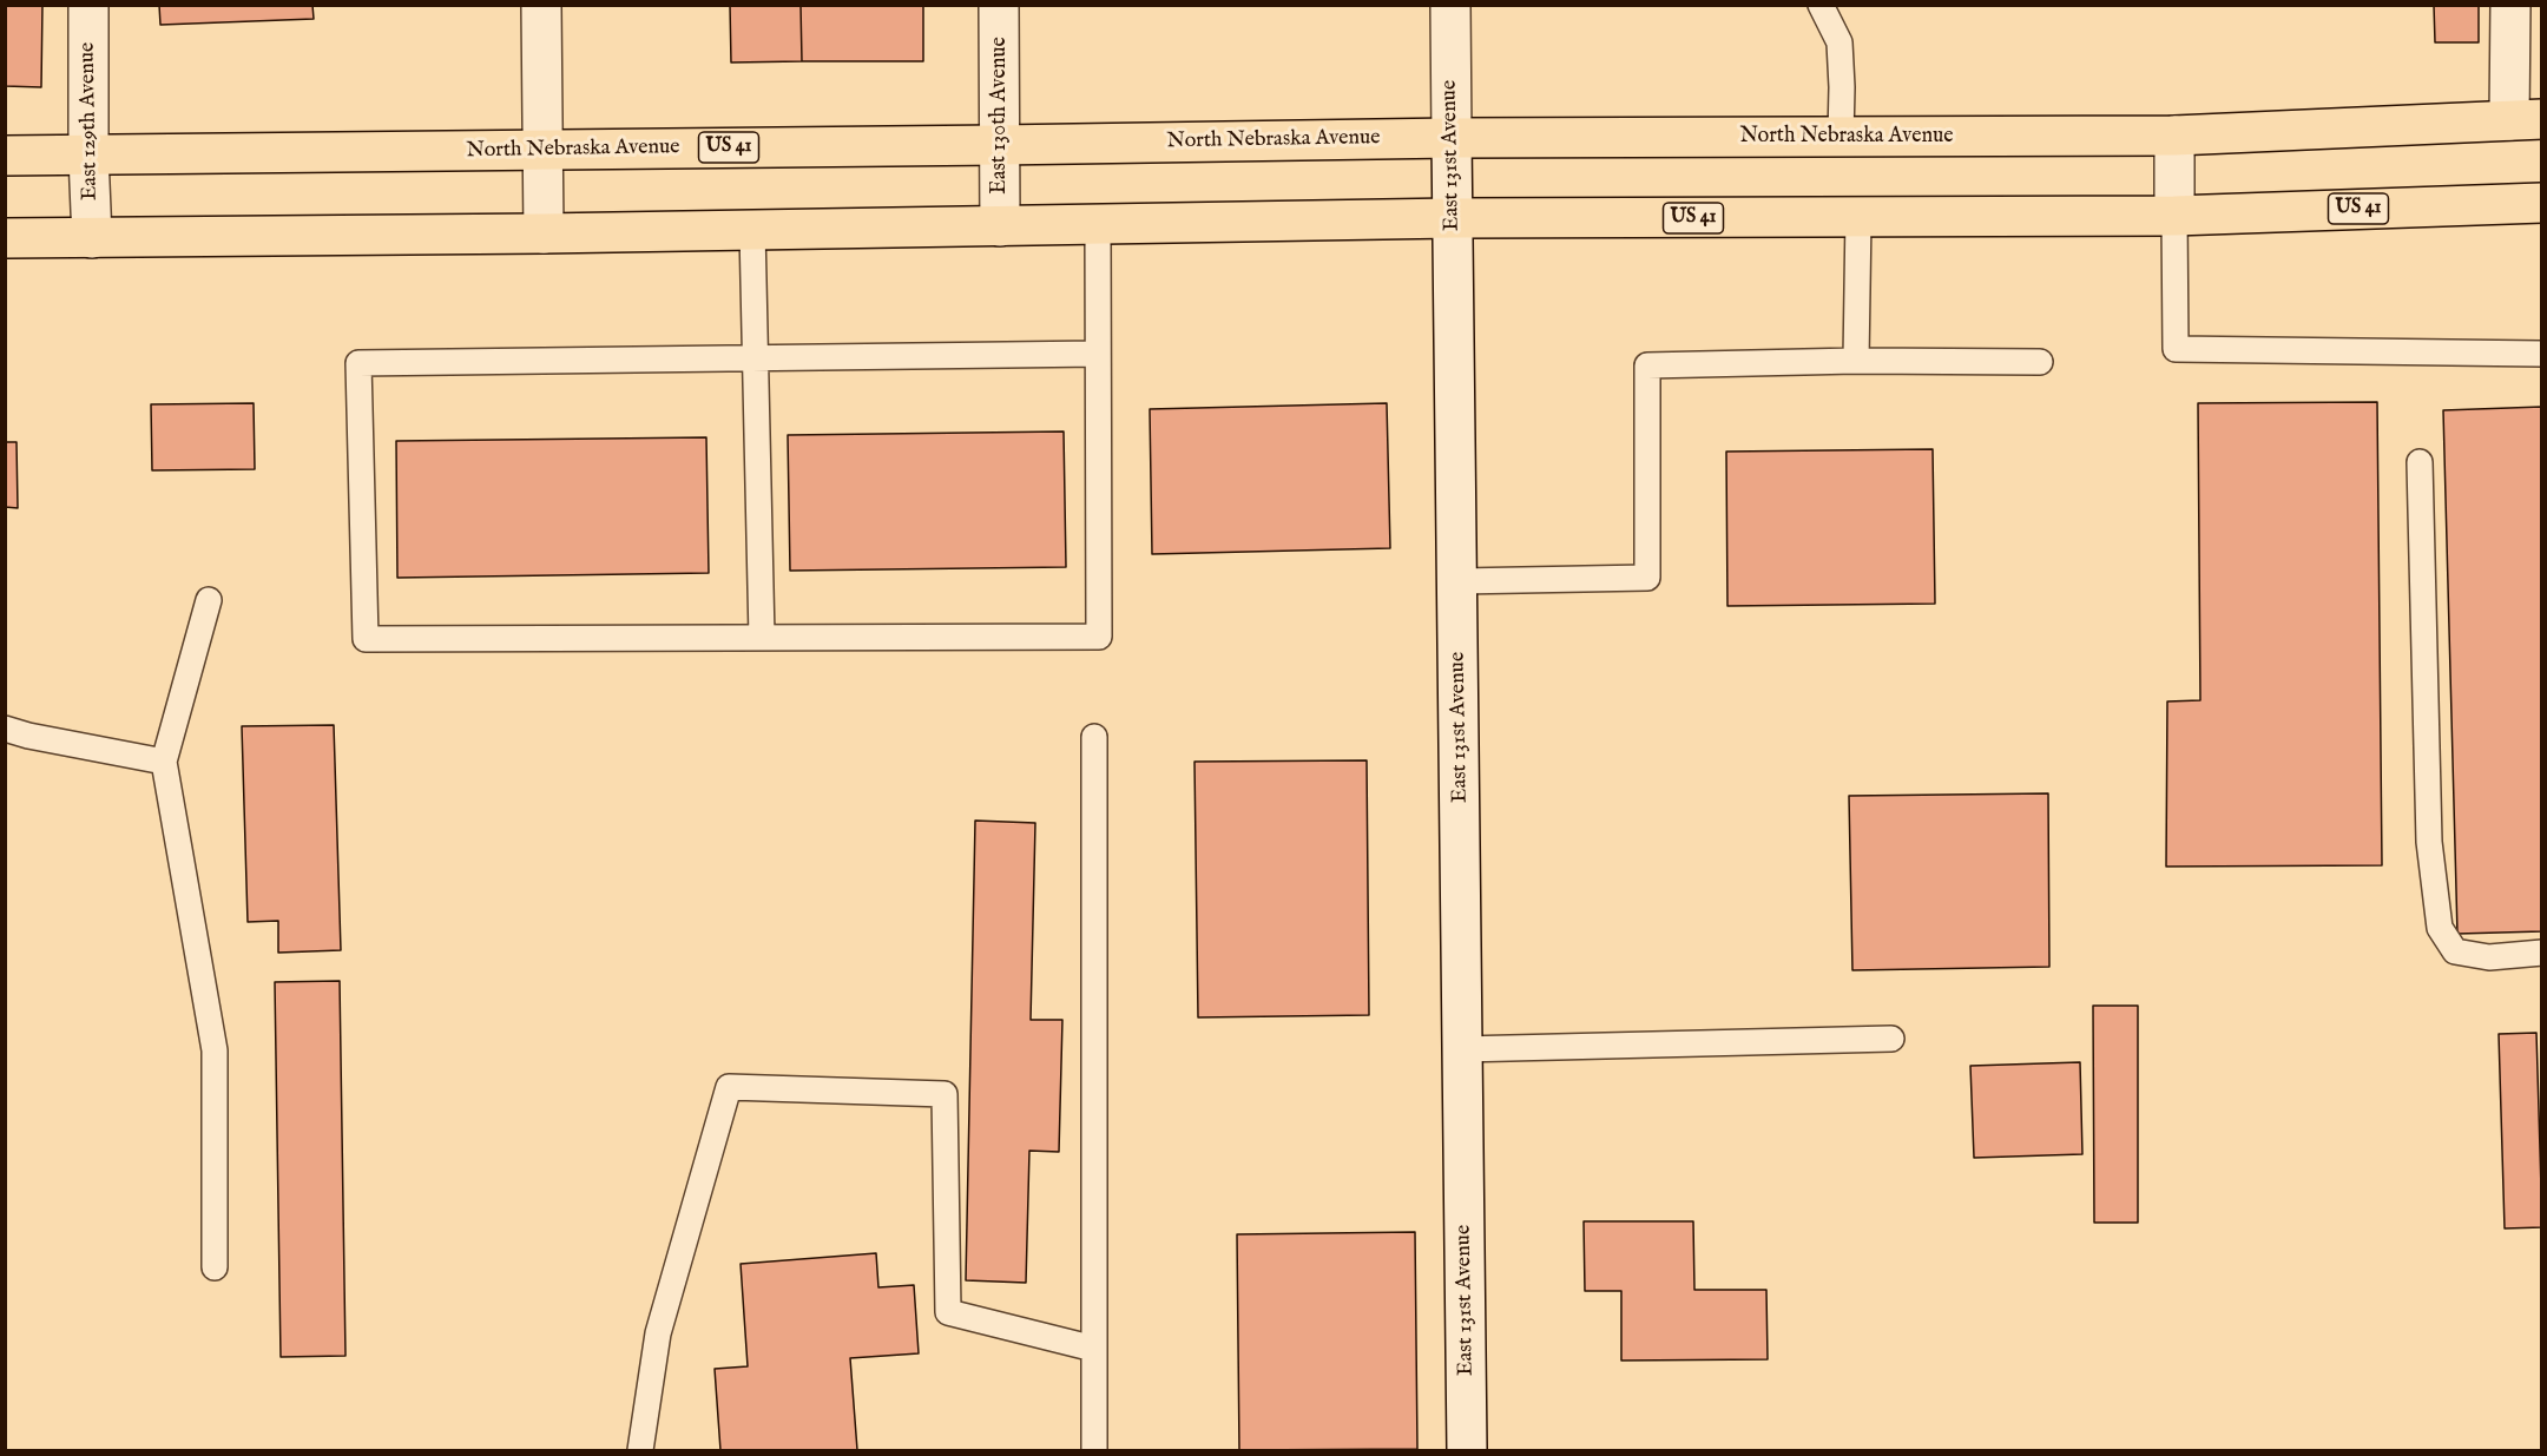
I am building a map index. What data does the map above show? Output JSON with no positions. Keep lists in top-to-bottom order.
{
  "streets": {
    "main road": ["North Nebraska Avenue", "US 41"],
    "street": ["East 130th Avenue", "East 129th Avenue", "East 131st Avenue"]
  },
  "crossings": [
    ["East 130th Avenue", "North Nebraska Avenue"],
    ["East 130th Avenue", "US 41"],
    ["East 129th Avenue", "North Nebraska Avenue"],
    ["East 129th Avenue", "US 41"],
    ["North Nebraska Avenue", "East 131st Avenue"],
    ["US 41", "East 131st Avenue"]
  ]
}
